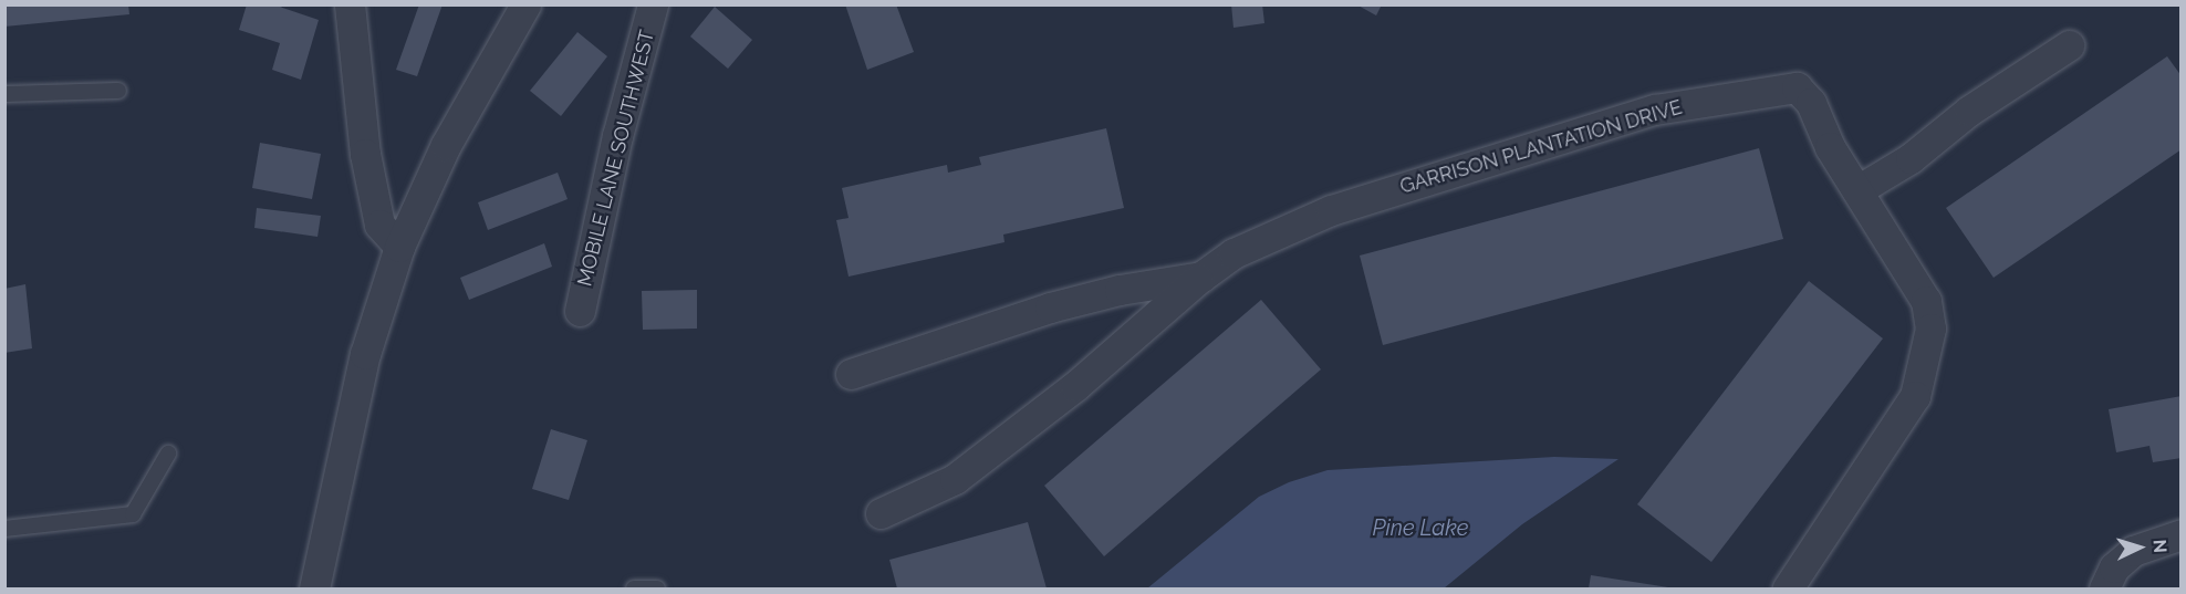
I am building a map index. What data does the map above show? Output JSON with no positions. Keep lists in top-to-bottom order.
{
  "streets": {
    "street": ["GARRISON PLANTATION DRIVE", "MOBILE LANE SOUTHWEST"]
  },
  "water": ["Pine Lake"],
  "north": "right"
}
